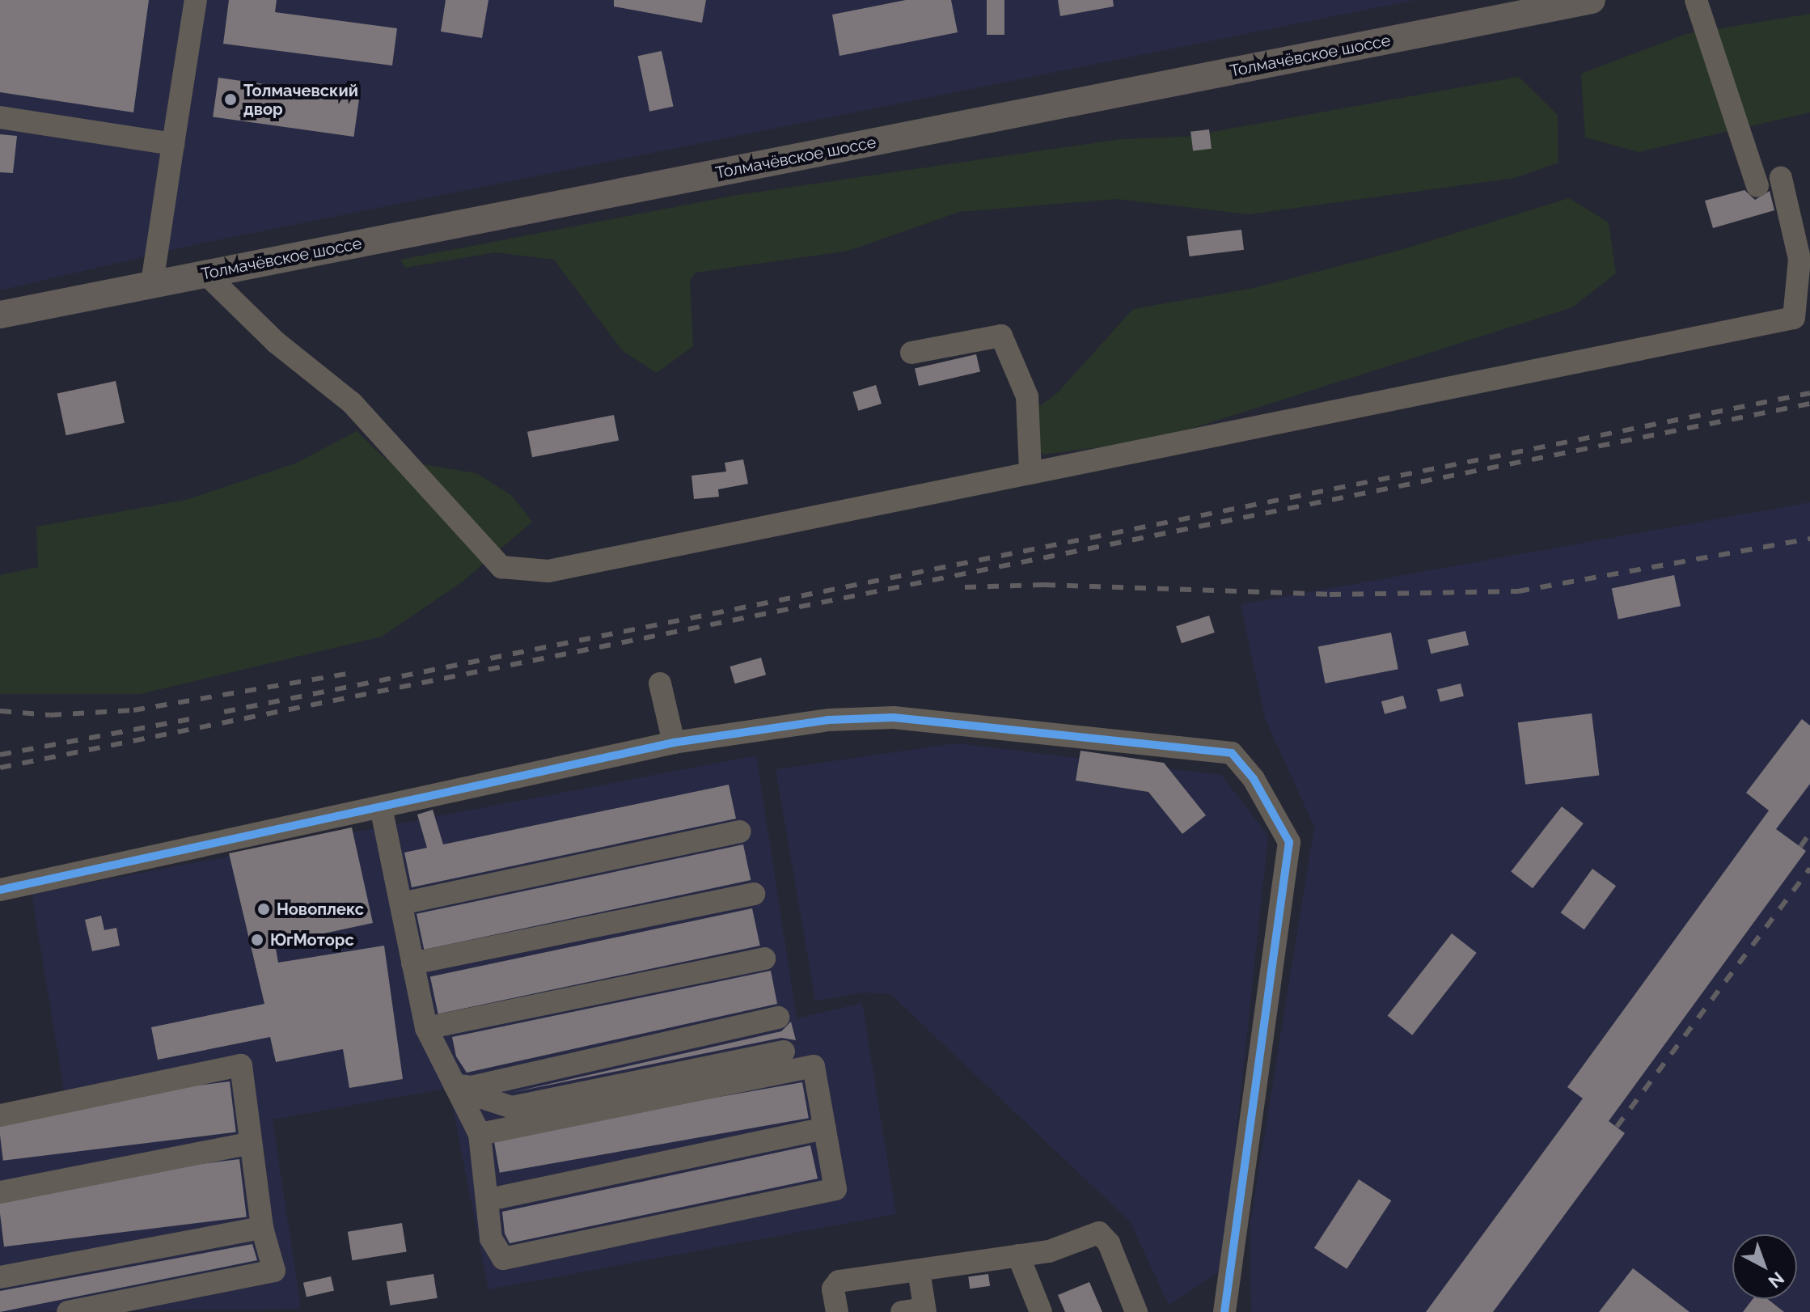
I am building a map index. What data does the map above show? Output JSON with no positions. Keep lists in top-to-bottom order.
{
  "streets": {
    "main road": ["Толмачёвское шоссе"]
  },
  "places": ["Толмачевский двор", "Новоплекс", "ЮгМоторс"],
  "north": "bottom right"
}
